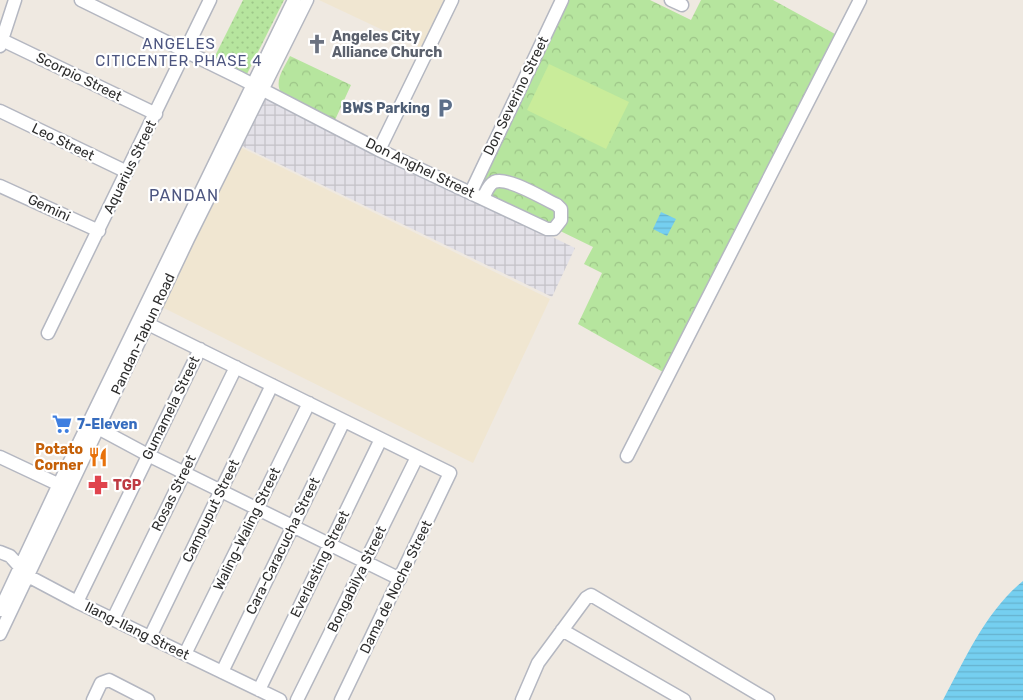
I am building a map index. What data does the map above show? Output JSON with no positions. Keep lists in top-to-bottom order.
{
  "streets": {
    "street": [
      "Scorpio Street",
      "Don Severino Street",
      "Leo Street",
      "Aquarius Street",
      "Don Anghel Street",
      "Gemini",
      "Pandan-Tabun Road",
      "Gumamela Street",
      "Rosas Street",
      "Campuput Street",
      "Waling-Waling Street",
      "Cara-Caracucha Street",
      "Everlasting Street",
      "Bongabilya Street",
      "Dama de Noche Street",
      "Ilang-Ilang Street"
    ]
  },
  "crossings": [
    ["Scorpio Street", "Aquarius Street"],
    ["Don Severino Street", "Don Anghel Street"],
    ["Leo Street", "Aquarius Street"],
    ["Aquarius Street", "Don Anghel Street"],
    ["Aquarius Street", "Gemini"],
    ["Don Anghel Street", "Pandan-Tabun Road"],
    ["Pandan-Tabun Road", "Ilang-Ilang Street"],
    ["Gumamela Street", "Ilang-Ilang Street"],
    ["Rosas Street", "Ilang-Ilang Street"],
    ["Campuput Street", "Ilang-Ilang Street"],
    ["Waling-Waling Street", "Ilang-Ilang Street"],
    ["Cara-Caracucha Street", "Ilang-Ilang Street"],
    ["Everlasting Street", "Ilang-Ilang Street"],
    ["Bongabilya Street", "Dama de Noche Street"]
  ],
  "districts": ["ANGELES CITICENTER PHASE 4", "PANDAN"],
  "places": {
    "church": ["Angeles City Alliance Church"],
    "parking": ["BWS Parking"],
    "supermarket": ["7-Eleven"],
    "restaurant": ["Potato Corner"],
    "pharmacy": ["TGP"]
  }
}
